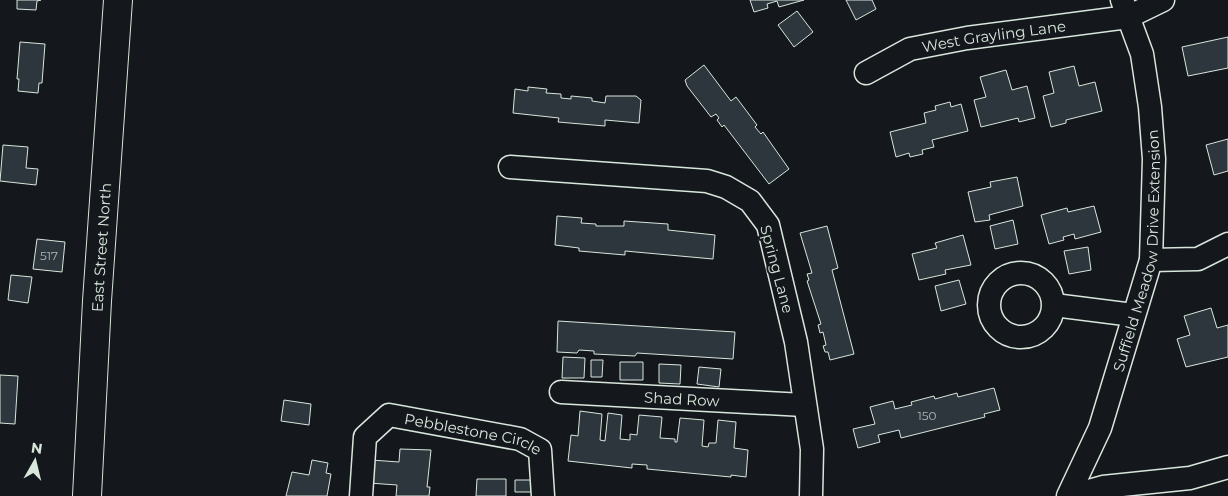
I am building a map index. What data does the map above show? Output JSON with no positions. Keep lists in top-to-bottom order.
{
  "streets": {
    "main road": ["East Street North"],
    "street": [
      "West Grayling Lane",
      "Suffield Meadow Drive Extension",
      "Spring Lane",
      "Shad Row",
      "Pebblestone Circle"
    ]
  },
  "crossings": [
    ["West Grayling Lane", "Suffield Meadow Drive Extension"],
    ["Spring Lane", "Shad Row"]
  ],
  "house_numbers": ["517", "150"],
  "north": "top"
}
